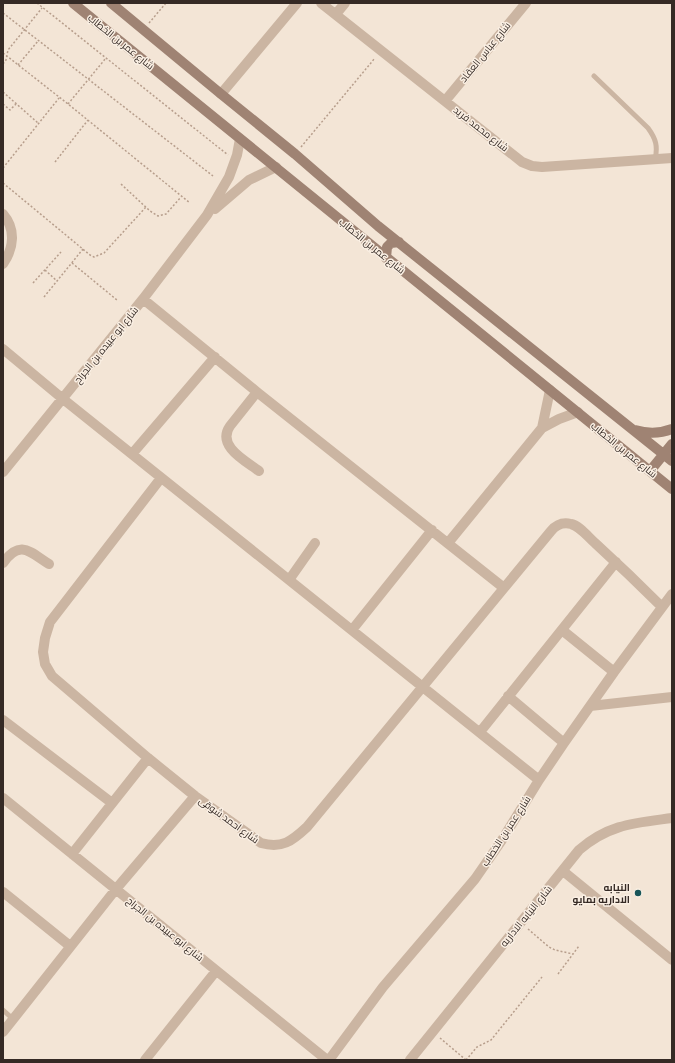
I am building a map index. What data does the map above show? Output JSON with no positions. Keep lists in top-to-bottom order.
{
  "streets": {
    "street": [
      "شارع عمر بن الخطاب",
      "شارع عباس العقاد",
      "شارع محمد فريد",
      "شارع ابو عبيده بن الجراح",
      "شارع احمد شوقى",
      "شارع النيابه الاداريه"
    ]
  },
  "crossings": [
    ["شارع عمر بن الخطاب", "شارع ابو عبيده بن الجراح"],
    ["شارع عمر بن الخطاب", "شارع احمد شوقى"],
    ["شارع عباس العقاد", "شارع محمد فريد"],
    ["شارع ابو عبيده بن الجراح", "شارع احمد شوقى"]
  ],
  "places": ["النيابه الاداريه بمايو"]
}
